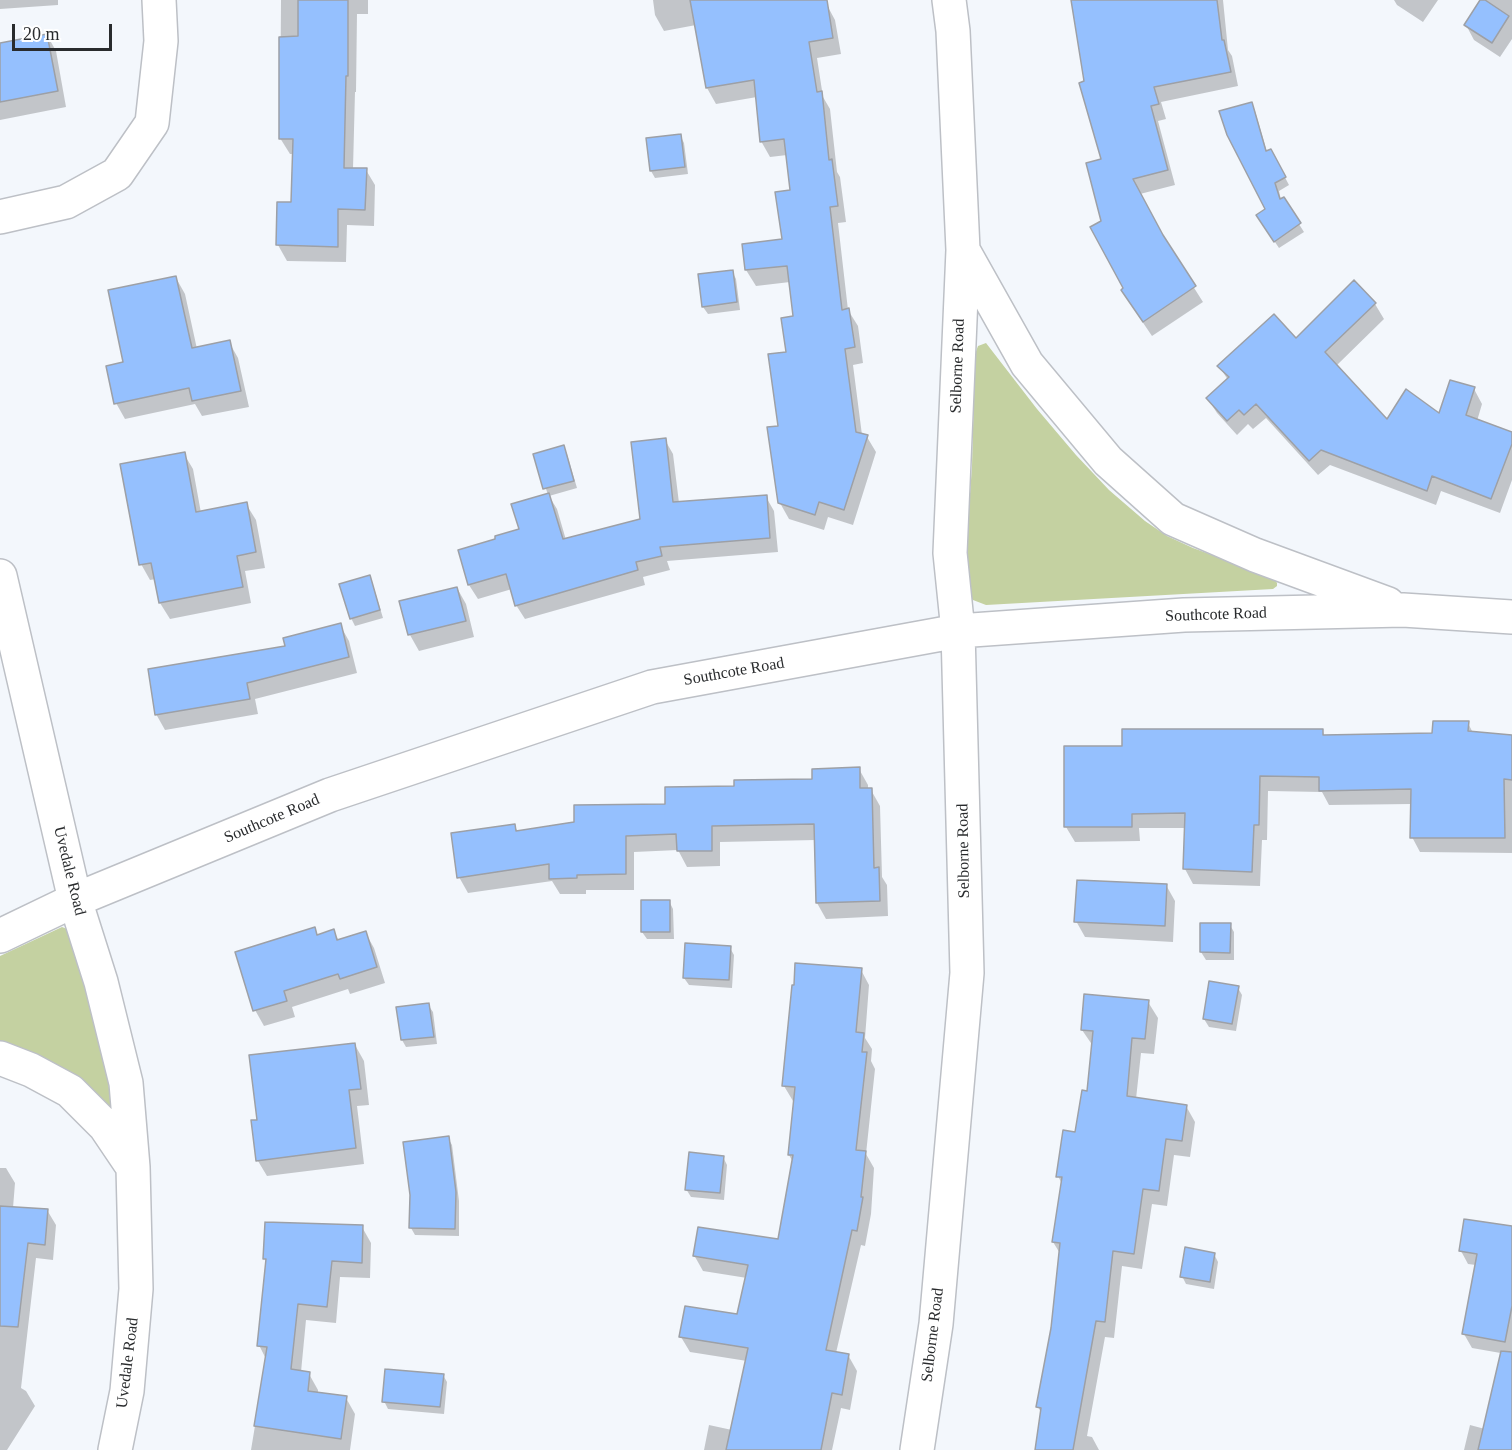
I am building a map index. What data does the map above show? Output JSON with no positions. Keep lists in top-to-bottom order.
{
  "streets": {
    "street": ["Selborne Road", "Southcote Road", "Uvedale Road"]
  },
  "crossings": [
    ["Selborne Road", "Southcote Road"],
    ["Southcote Road", "Uvedale Road"]
  ],
  "scale_bar": "20 m"
}
